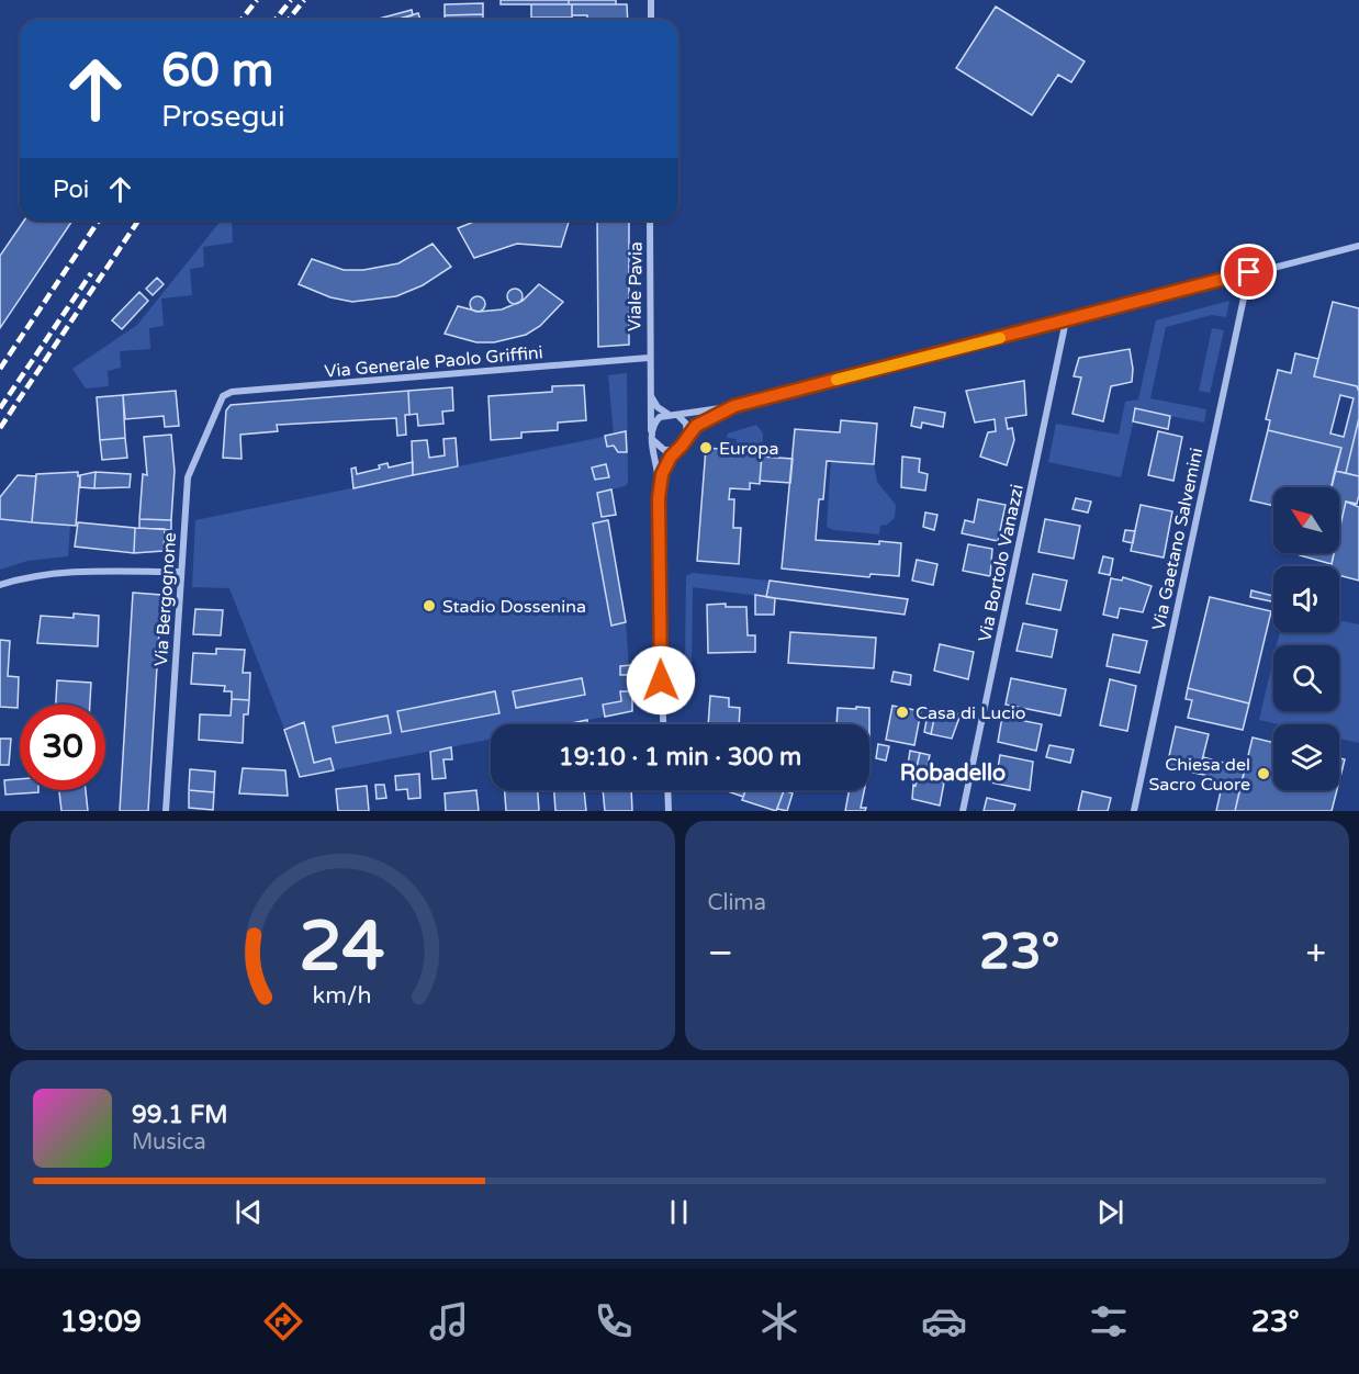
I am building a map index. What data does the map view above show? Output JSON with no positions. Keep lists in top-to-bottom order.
{
  "streets": {
    "street": [
      "Viale Pavia",
      "Via Generale Paolo Griffini",
      "Via Gaetano Salvemini",
      "Via Bortolo Vanazzi",
      "Via Bergognone"
    ]
  },
  "crossings": [
    ["Viale Pavia", "Via Generale Paolo Griffini"],
    ["Via Generale Paolo Griffini", "Via Bergognone"]
  ],
  "districts": ["Robadello"],
  "places": [
    "Europa",
    "Stadio Dossenina",
    "Casa di Lucio",
    "Chiesa del Sacro Cuore"
  ],
  "north": "top left",
  "page": {
    "turn": ["60 m", "Prosegui"],
    "then": "Poi",
    "limit": "30",
    "trip": "19:10 · 1 min · 300 m",
    "tile": "Clima",
    "heat": ["−", "23°", "+"],
    "song": ["99.1 FM", "Musica"],
    "tabs": ["19:09", "23°"],
    "gauge": ["24", "km/h"]
  }
}
